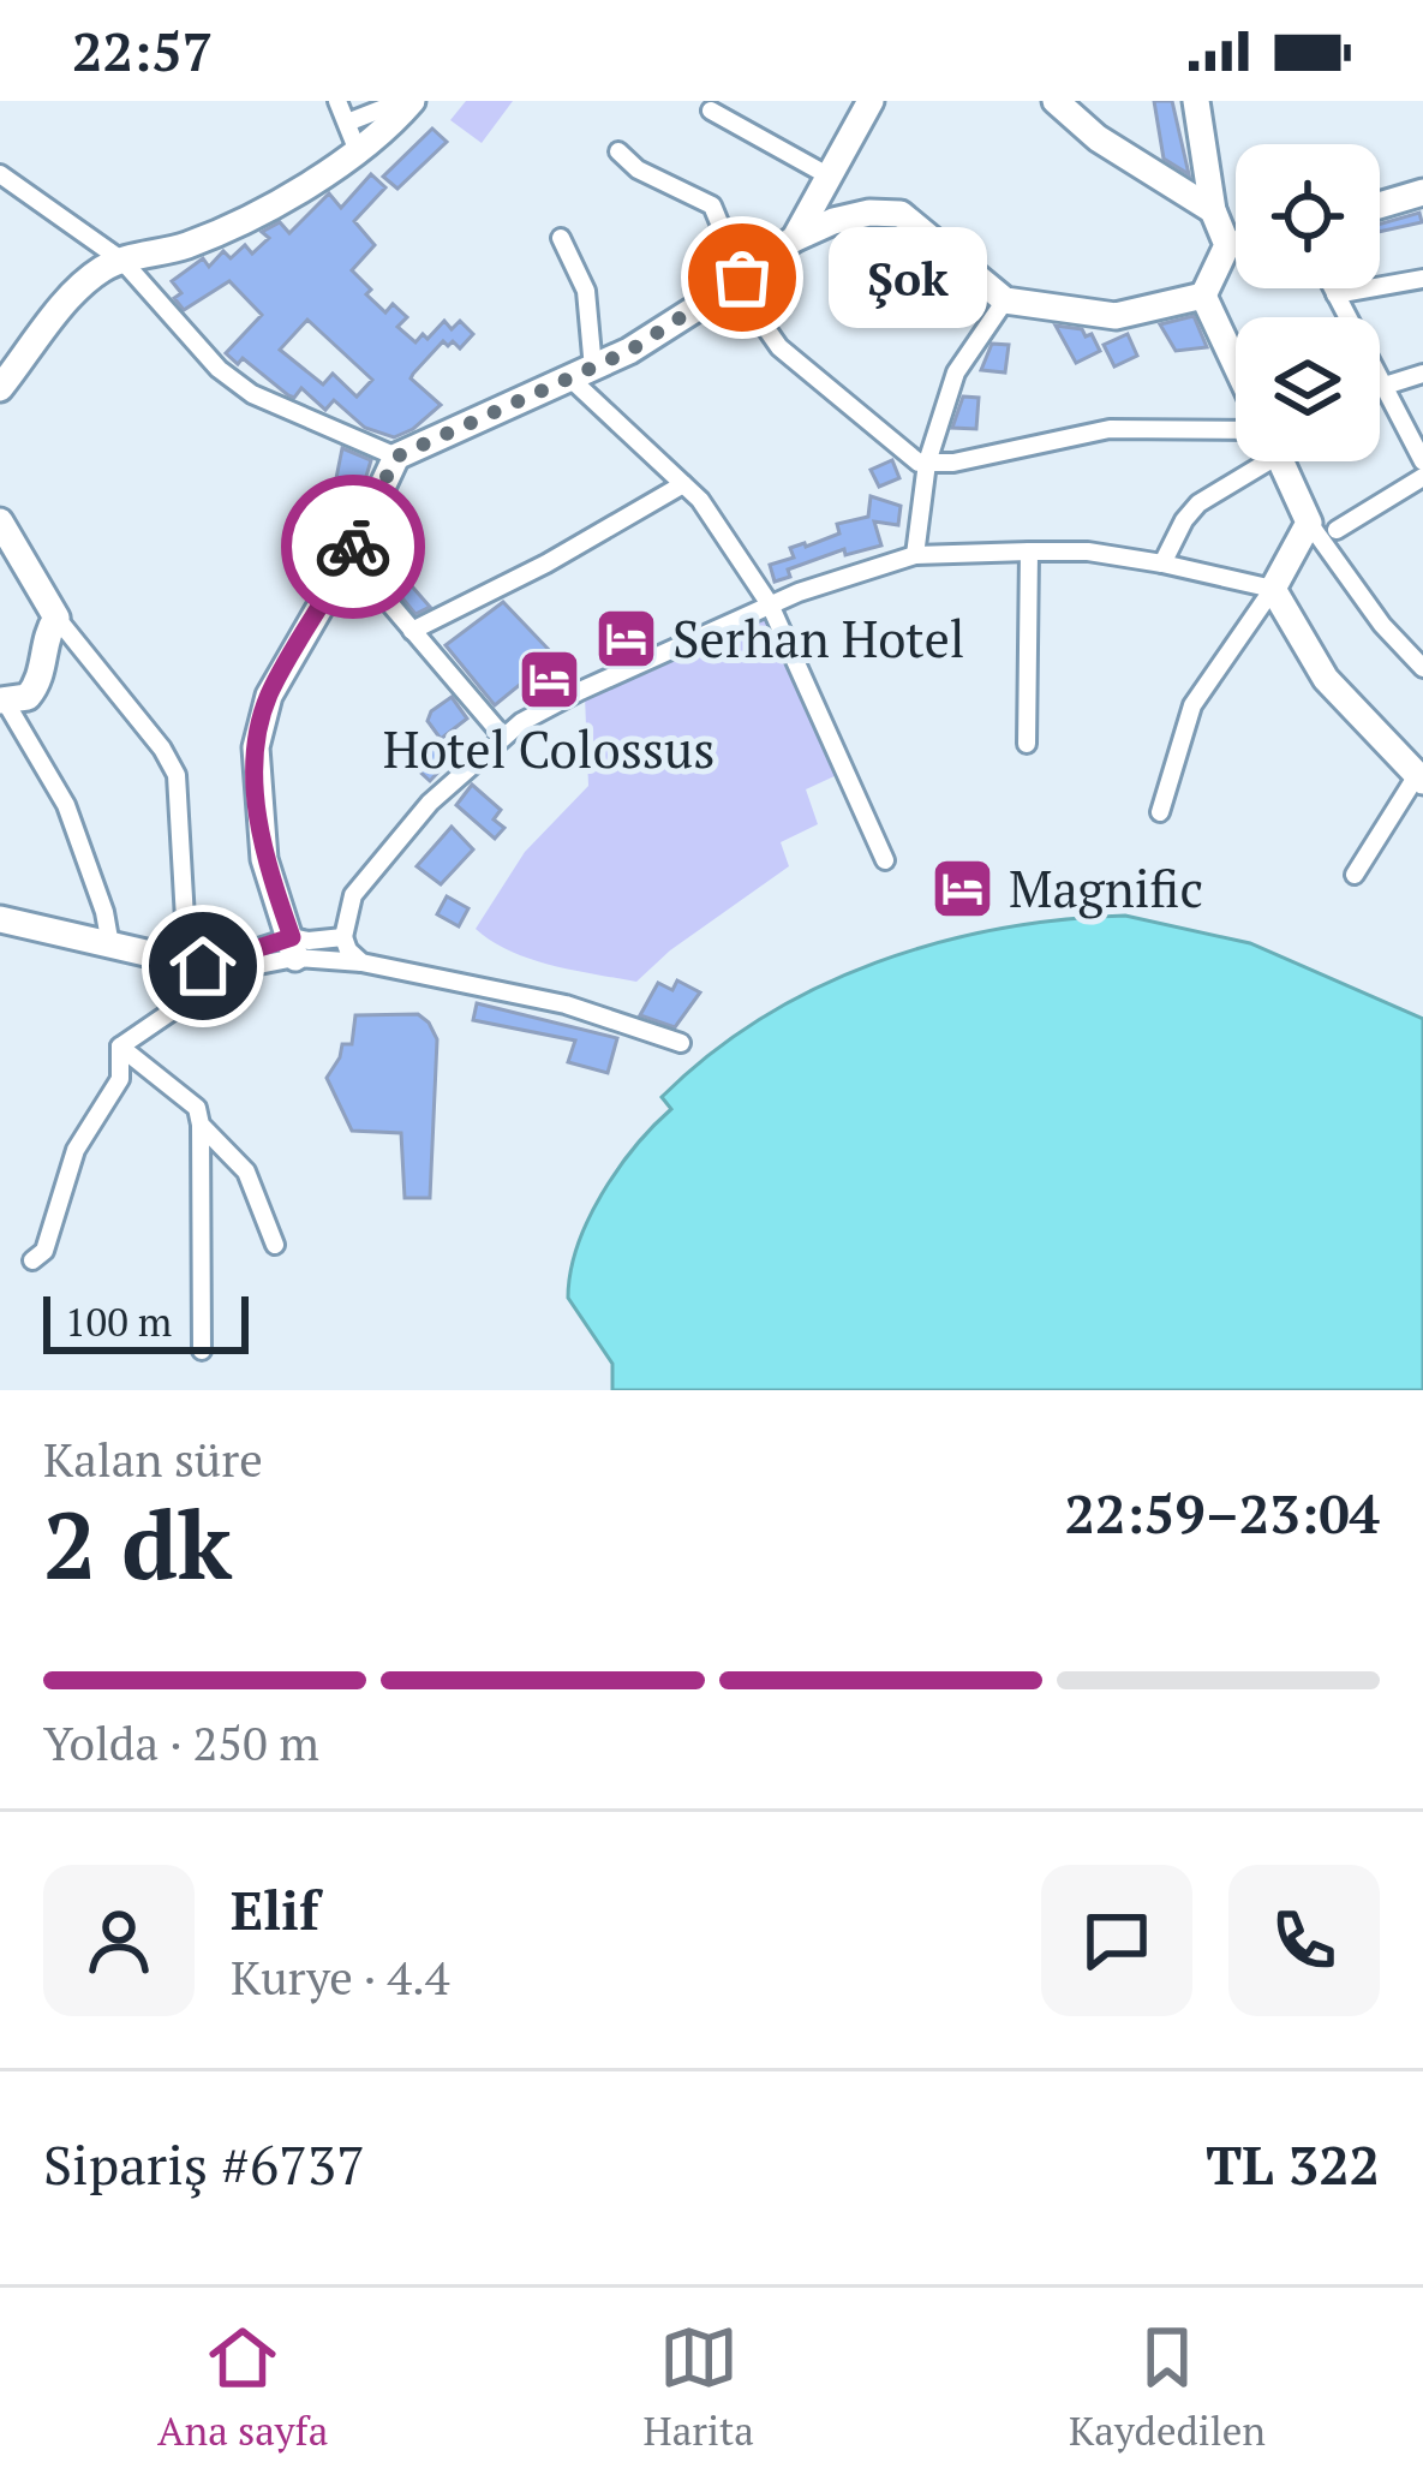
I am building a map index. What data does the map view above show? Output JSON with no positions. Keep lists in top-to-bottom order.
{
  "places": {
    "other": ["Şok"],
    "hotel": ["Serhan Hotel", "Hotel Colossus", "Magnific"]
  },
  "scale_bar": "100 m",
  "page": {
    "status": "22:57",
    "bubble": "Şok",
    "scale": "100 m",
    "heading": ["2 dk", "Kalan süre", "22:59–23:04"],
    "panel": [
      "Elif",
      "Kurye · 4.4",
      "Sipariş #6737",
      "TL 322"
    ],
    "bar": "Yolda · 250 m",
    "tabs": ["Ana sayfa", "Harita", "Kaydedilen"]
  }
}
